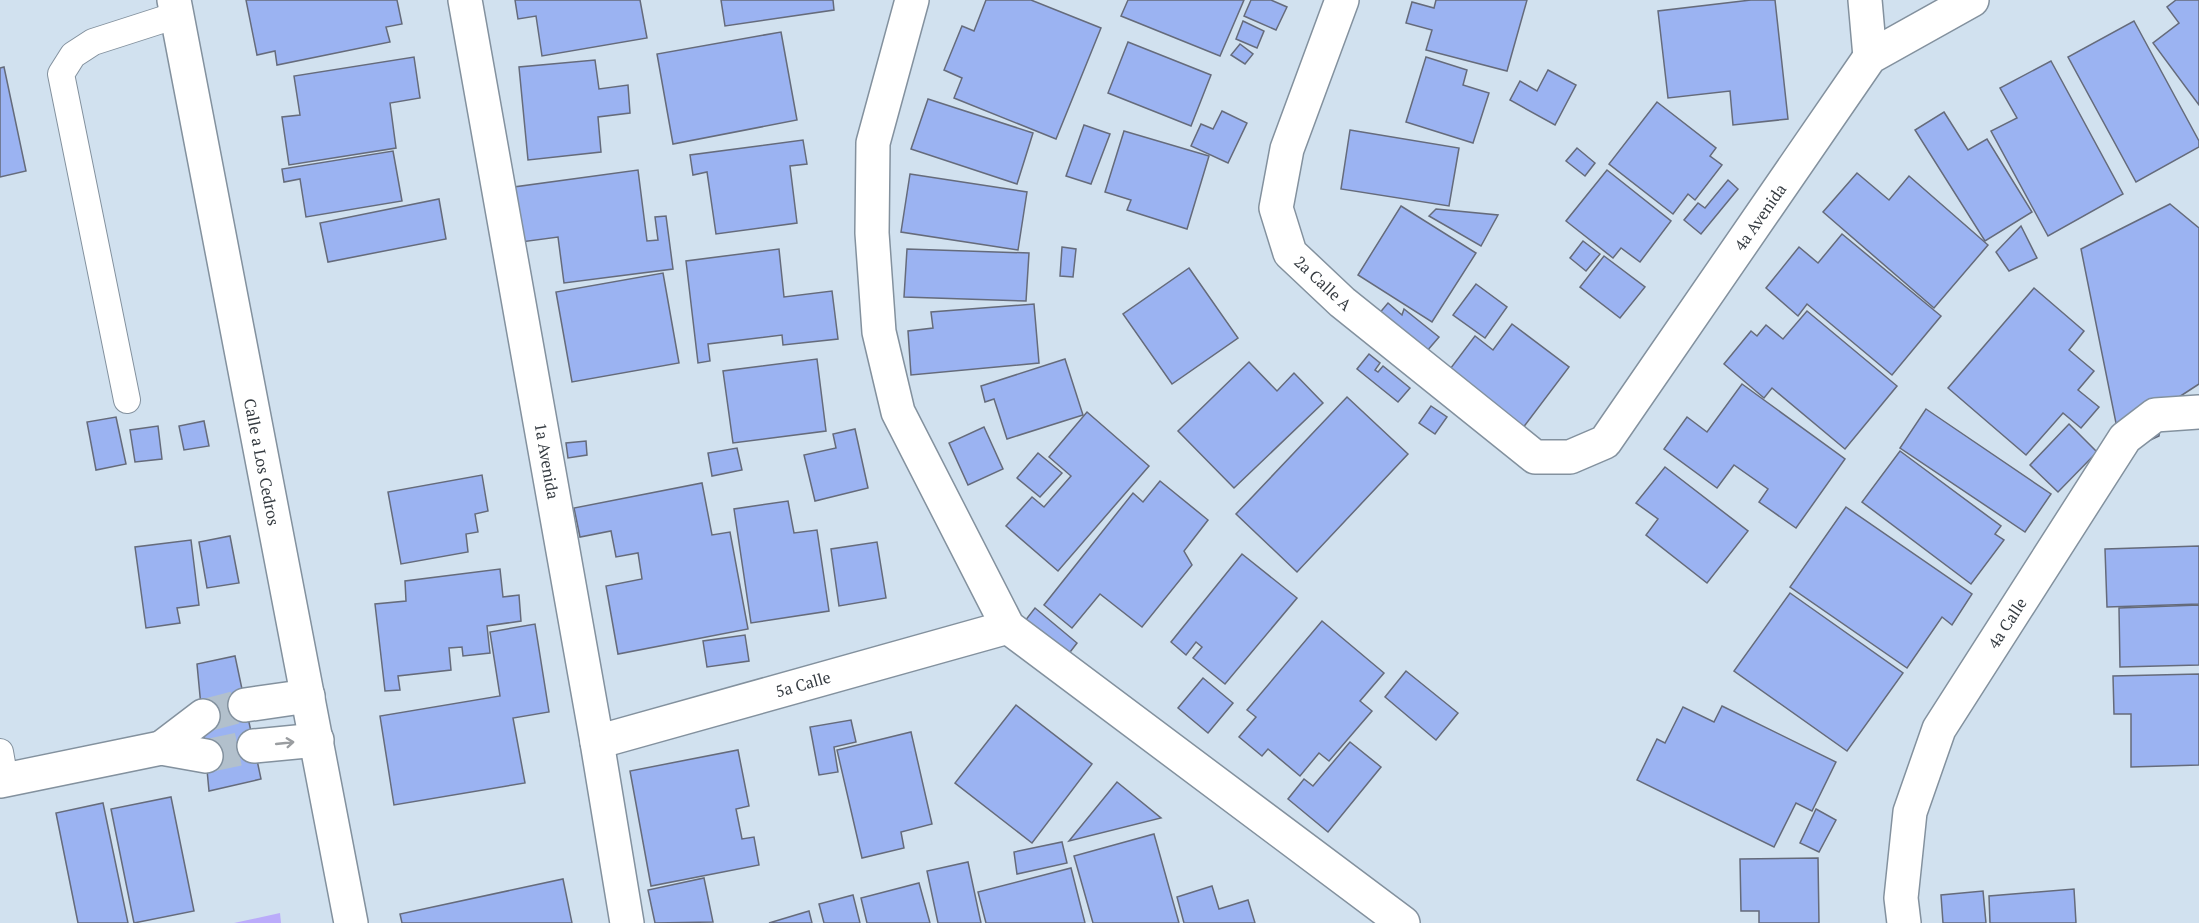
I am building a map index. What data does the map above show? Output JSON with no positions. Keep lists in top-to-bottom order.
{
  "streets": {
    "street": [
      "4a Avenida",
      "2a Calle A",
      "1a Avenida",
      "Calle a Los Cedros",
      "4a Calle",
      "5a Calle"
    ]
  },
  "crossings": [
    ["4a Avenida", "2a Calle A"],
    ["1a Avenida", "5a Calle"]
  ]
}
